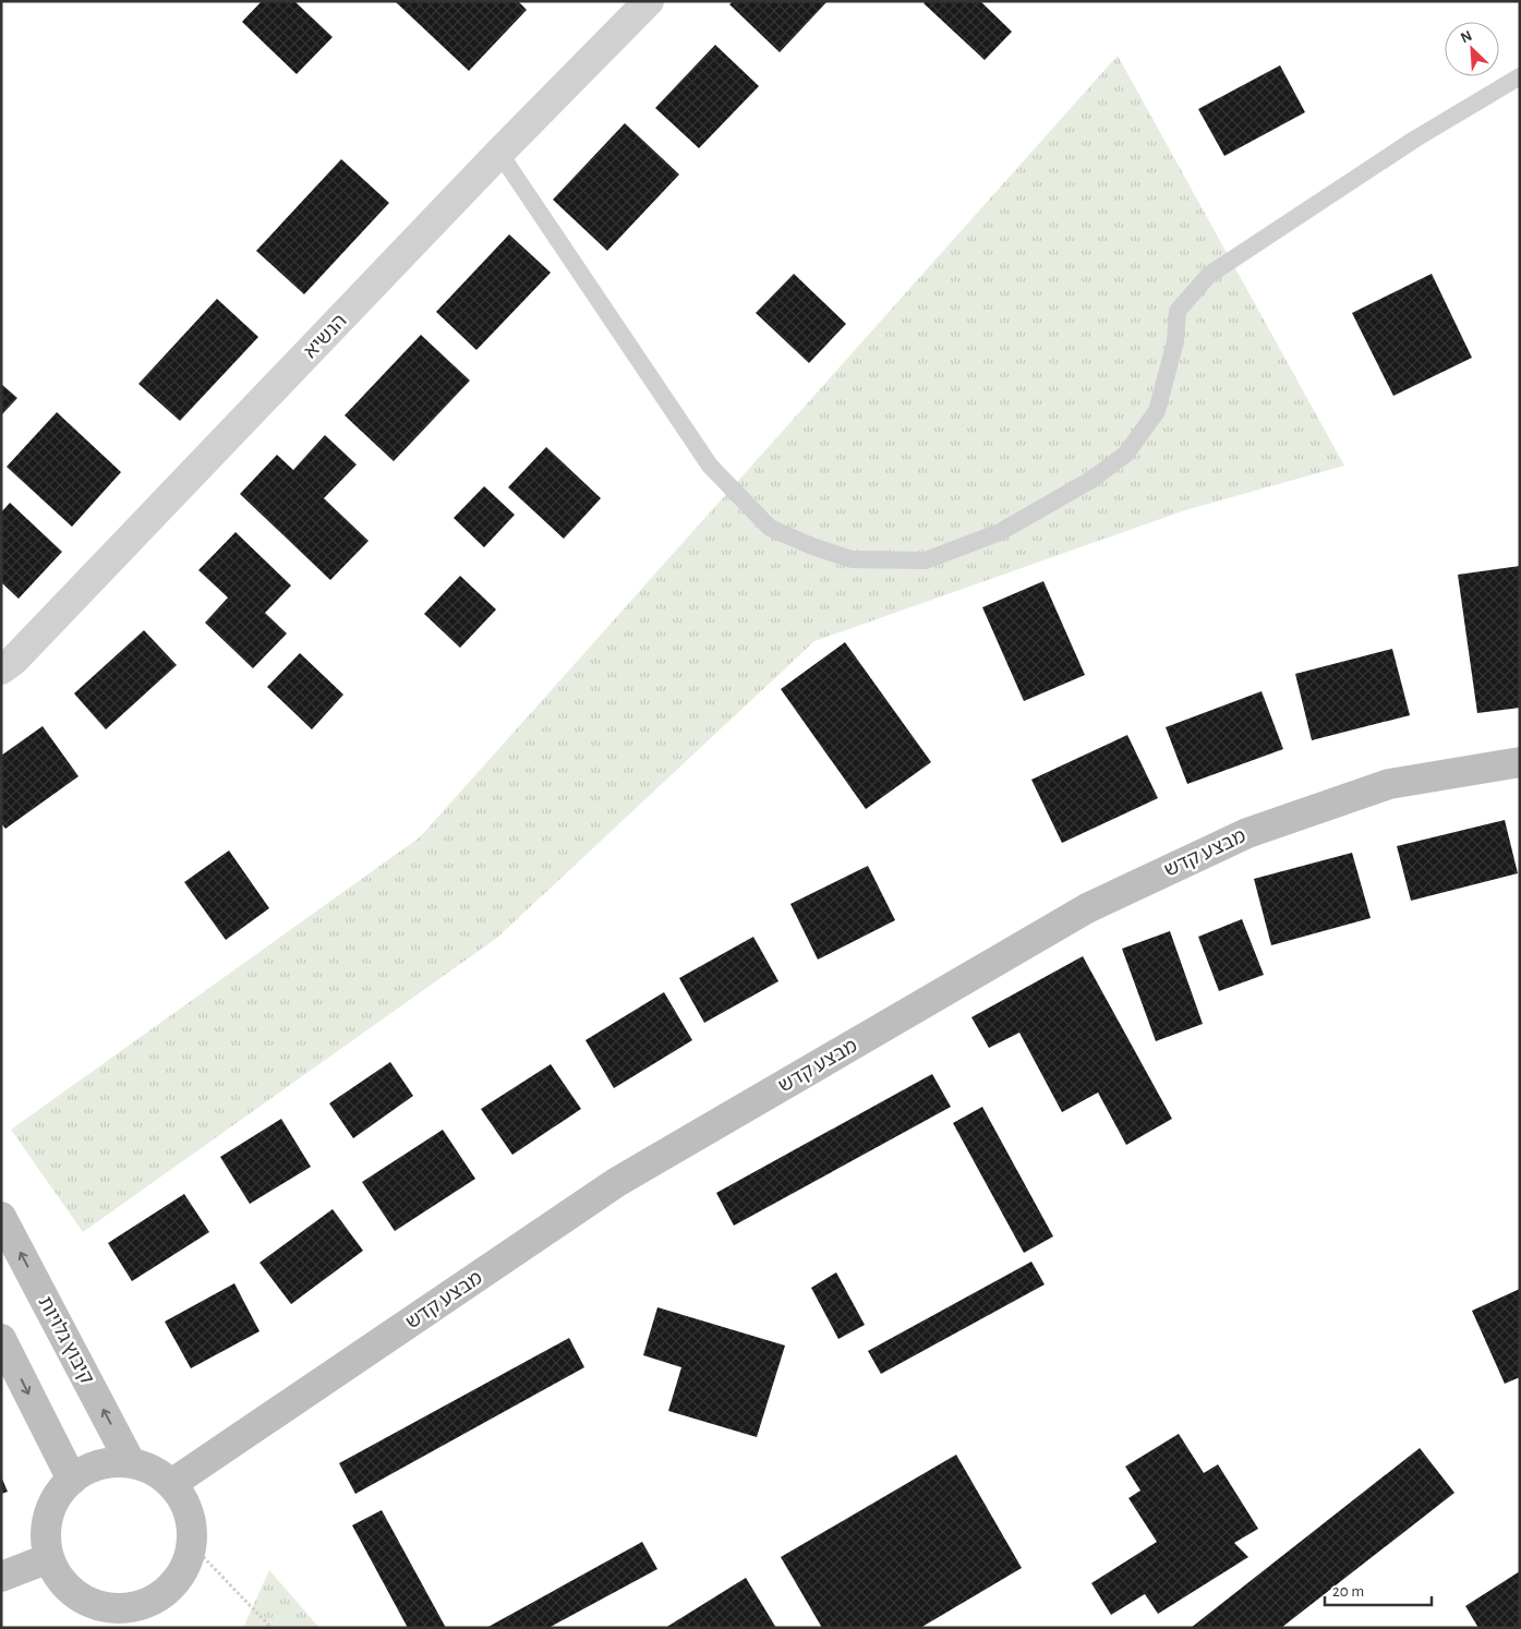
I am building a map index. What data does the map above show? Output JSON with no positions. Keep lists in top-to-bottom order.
{
  "streets": {
    "street": ["הנשיא", "מבצע קדש", "קיבוץ גלויות"]
  },
  "crossings": [
    ["מבצע קדש", "קיבוץ גלויות"]
  ],
  "scale_bar": "20 m",
  "north": "top left"
}
